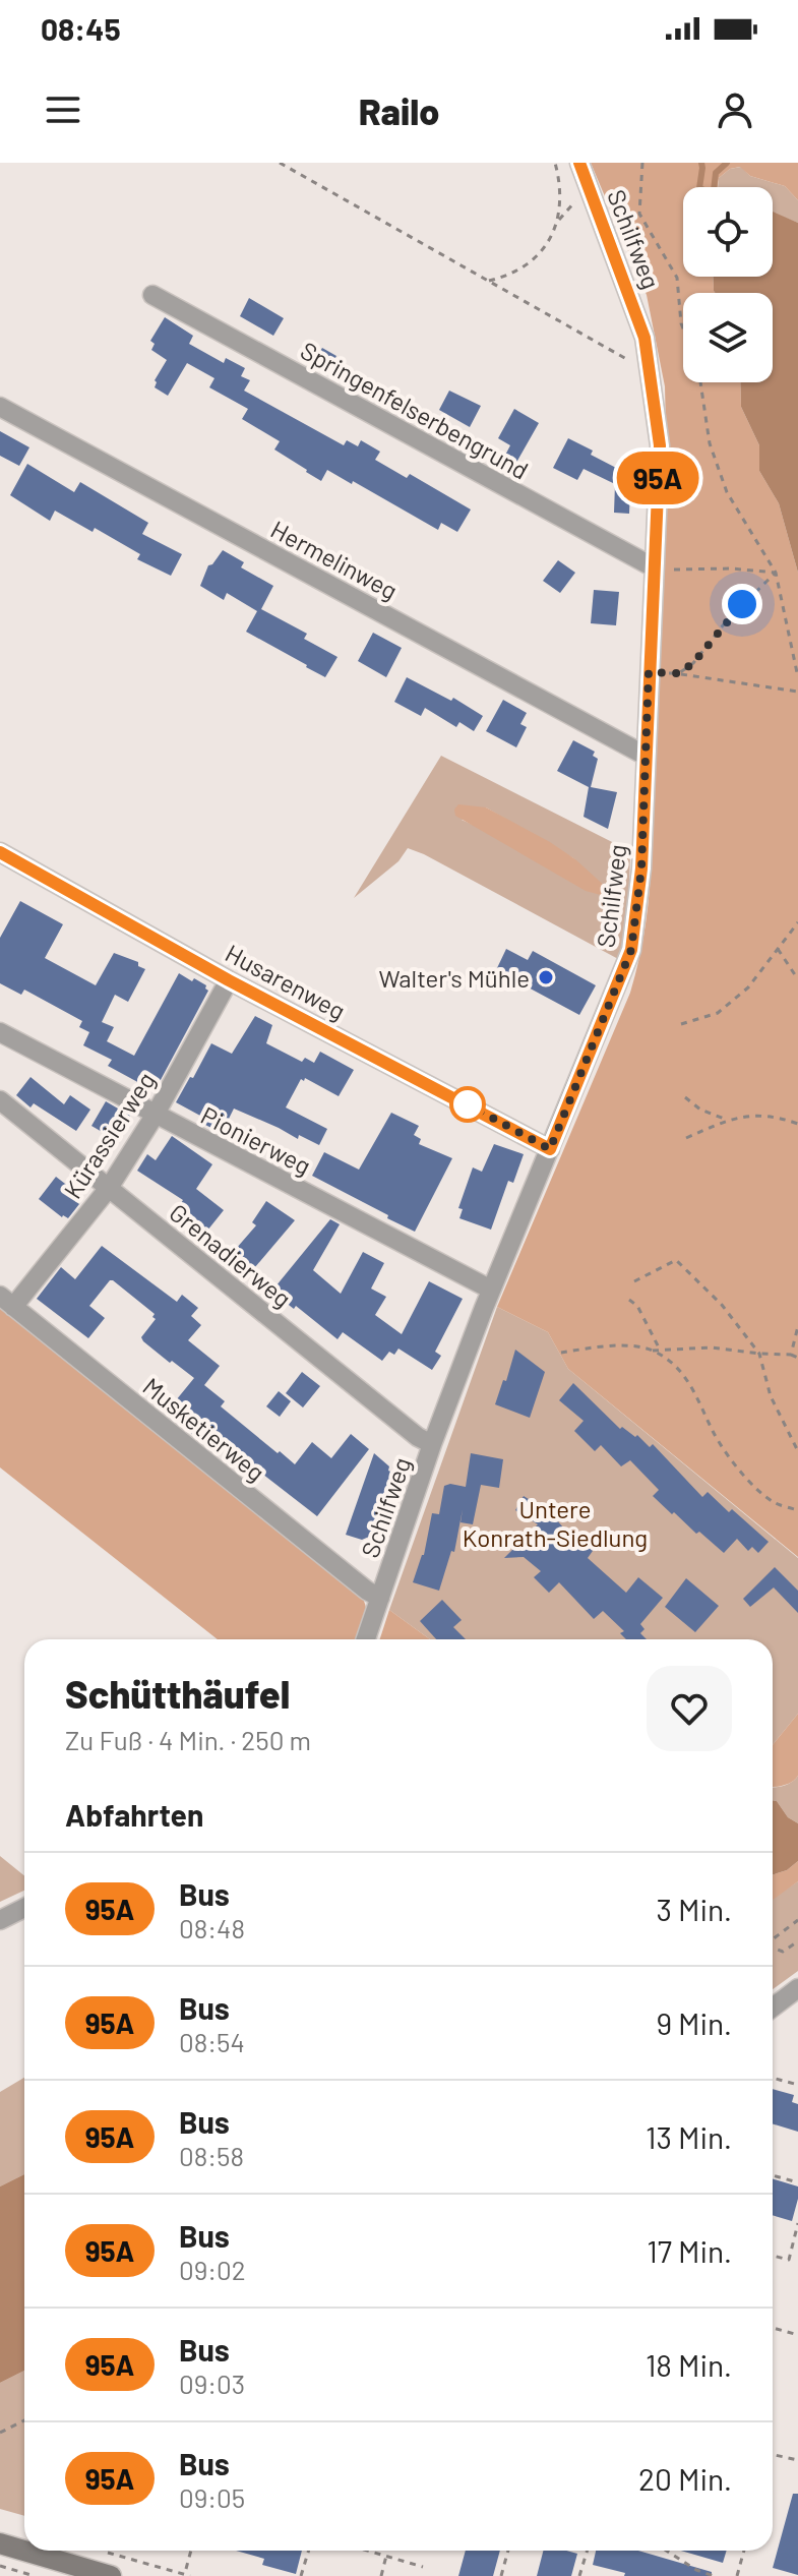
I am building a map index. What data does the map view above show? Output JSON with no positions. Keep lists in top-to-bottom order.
{
  "streets": {
    "street": [
      "Schilfweg",
      "Springenfelserbengrund",
      "Hermelinweg",
      "Husarenweg",
      "Kürassierweg",
      "Pionierweg",
      "Grenadierweg",
      "Musketierweg"
    ]
  },
  "crossings": [
    ["Schilfweg", "Springenfelserbengrund"],
    ["Schilfweg", "Hermelinweg"],
    ["Schilfweg", "Husarenweg"],
    ["Schilfweg", "Pionierweg"],
    ["Schilfweg", "Grenadierweg"],
    ["Schilfweg", "Musketierweg"],
    ["Husarenweg", "Kürassierweg"],
    ["Kürassierweg", "Pionierweg"],
    ["Kürassierweg", "Grenadierweg"],
    ["Kürassierweg", "Musketierweg"]
  ],
  "parks": ["Untere Konrath-Siedlung"],
  "places": ["Walter's Mühle"],
  "lines": ["bus line 95A"],
  "page": {
    "status": "08:45",
    "header": "Railo",
    "on_map": "95A",
    "heading": [
      ["Schütthäufel", "Zu Fuß · 4 Min. · 250 m"],
      "Abfahrten"
    ],
    "list": [
      {
        "mark": "95A",
        "name": "Bus",
        "note": "08:48",
        "value": "3 Min."
      },
      {
        "mark": "95A",
        "name": "Bus",
        "note": "08:54",
        "value": "9 Min."
      },
      {
        "mark": "95A",
        "name": "Bus",
        "note": "08:58",
        "value": "13 Min."
      },
      {
        "mark": "95A",
        "name": "Bus",
        "note": "09:02",
        "value": "17 Min."
      },
      {
        "mark": "95A",
        "name": "Bus",
        "note": "09:03",
        "value": "18 Min."
      },
      {
        "mark": "95A",
        "name": "Bus",
        "note": "09:05",
        "value": "20 Min."
      }
    ]
  }
}
